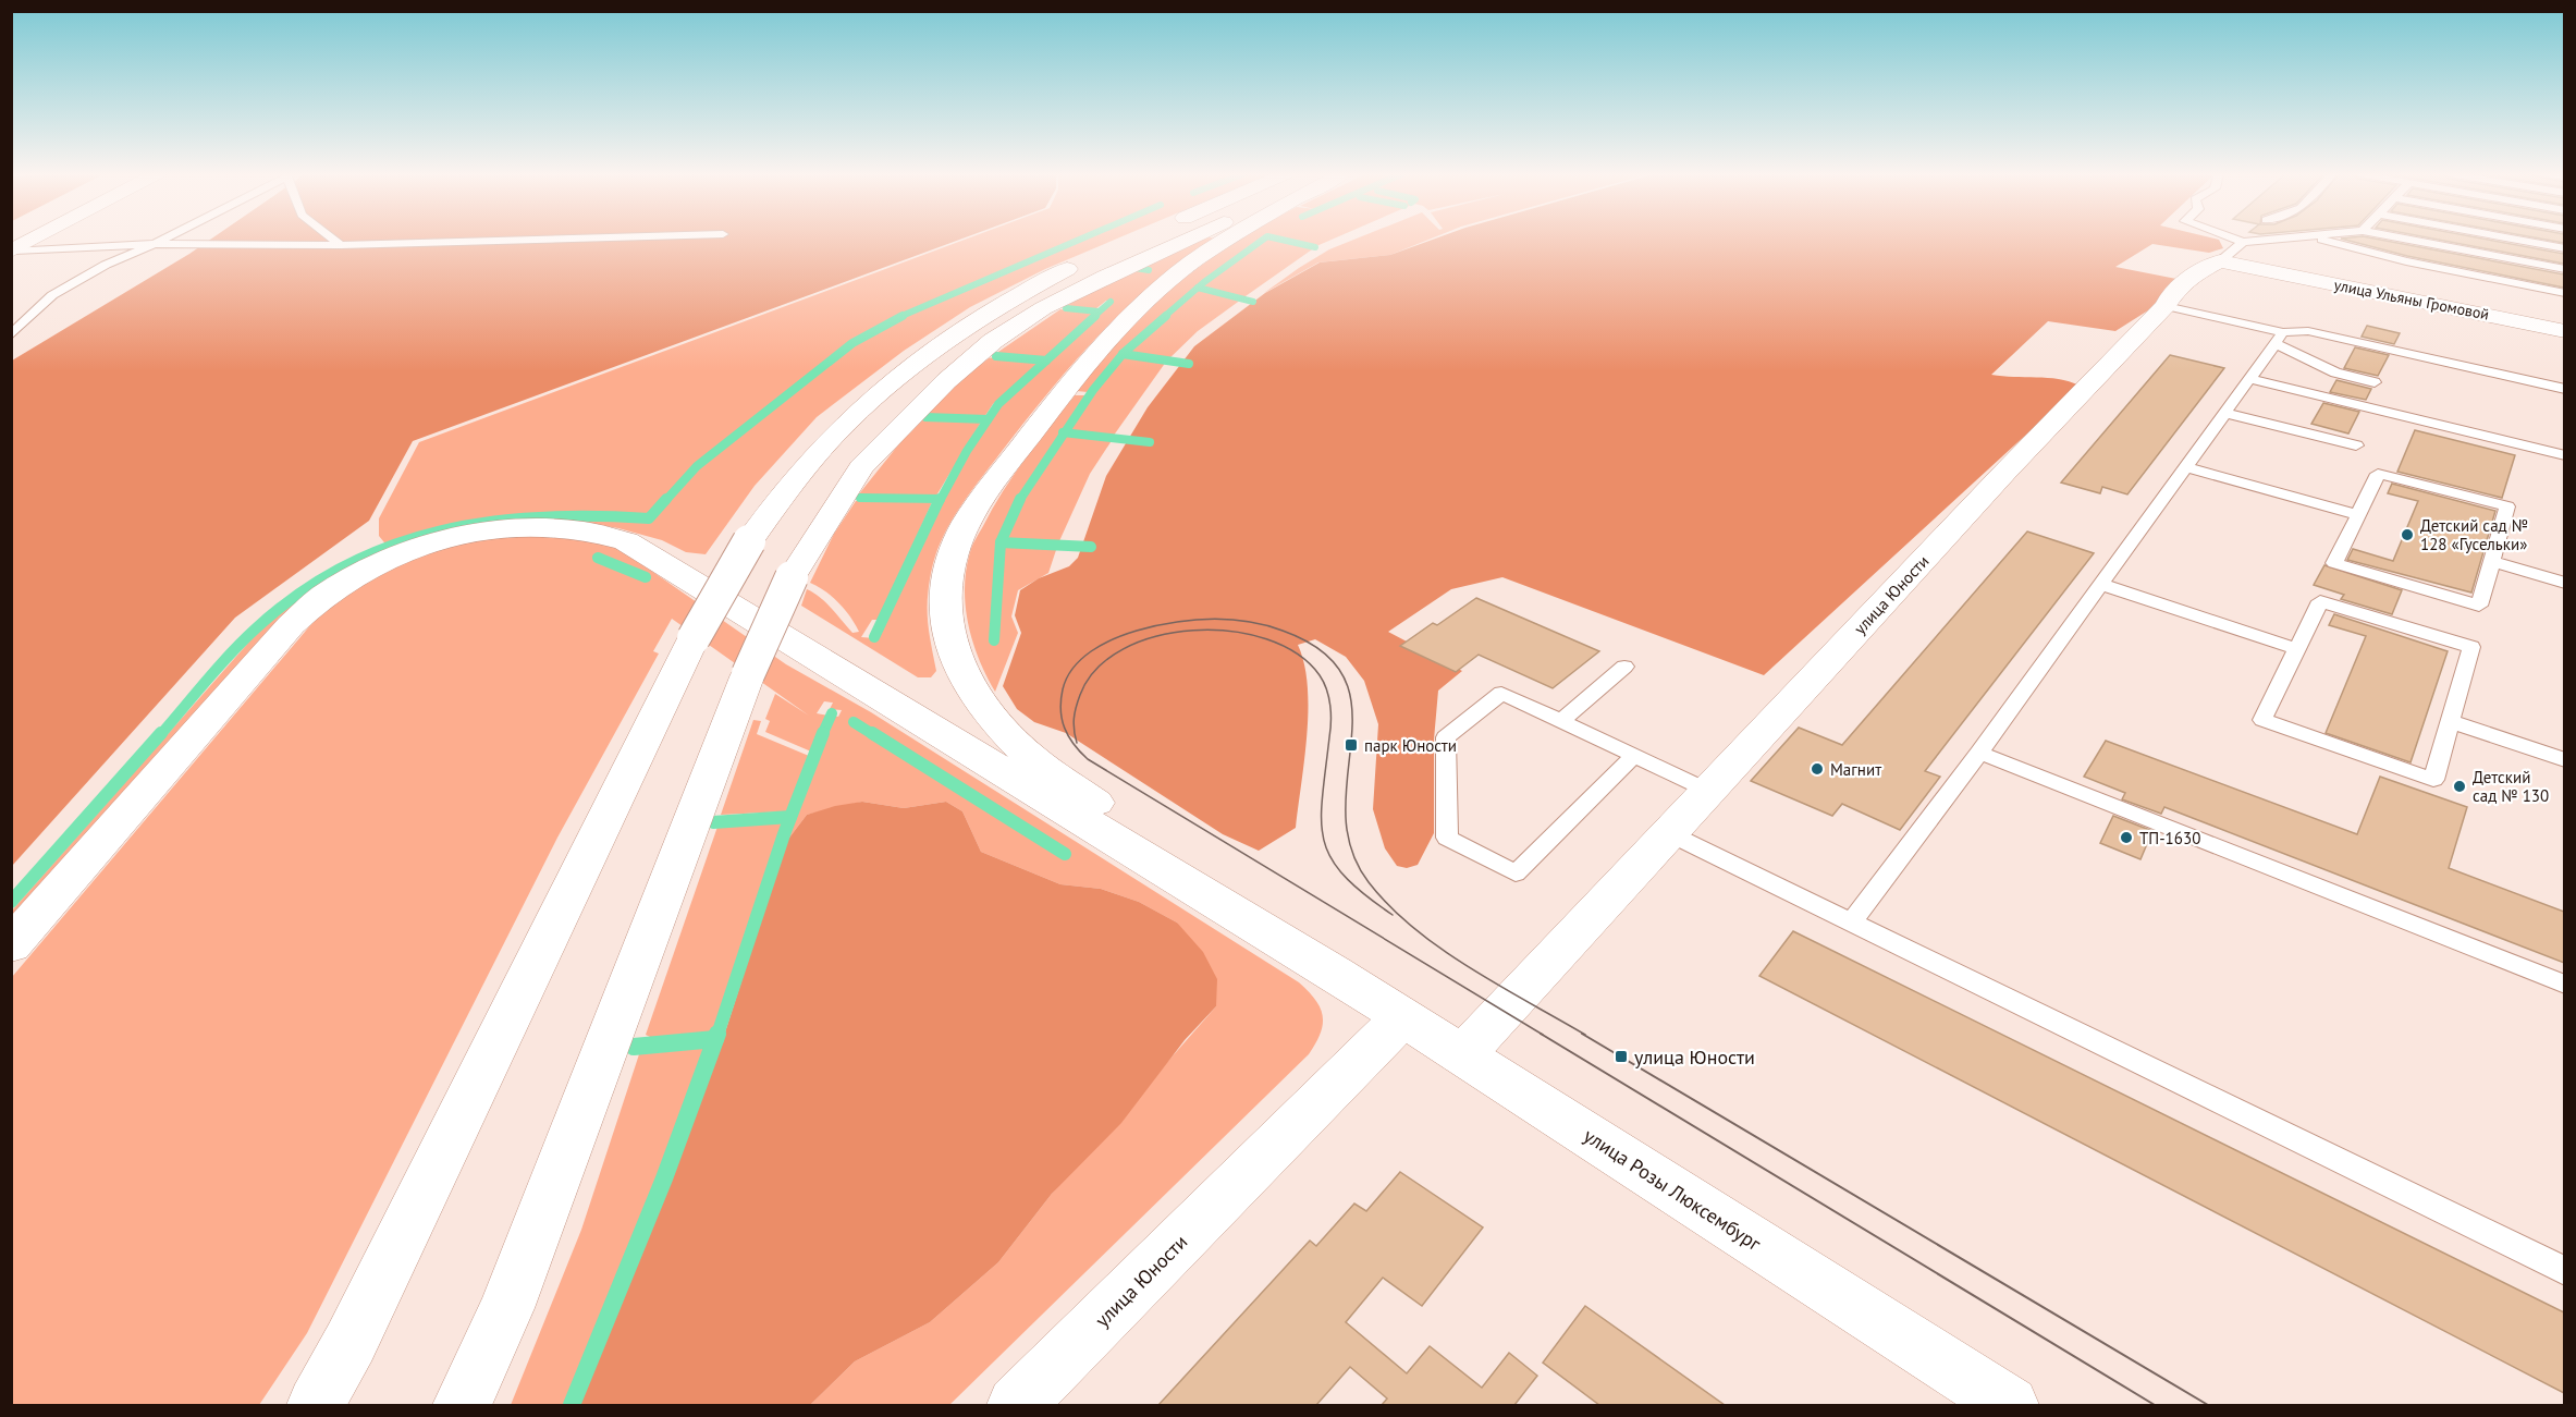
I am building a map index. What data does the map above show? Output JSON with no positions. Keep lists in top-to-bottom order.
{
  "streets": {
    "main road": ["улица Ульяны Громовой", "улица Юности", "улица Розы Люксембург"]
  },
  "crossings": [
    ["улица Ульяны Громовой", "улица Юности"],
    ["улица Юности", "улица Розы Люксембург"]
  ],
  "places": {
    "other": [
      "Детский сад № 128 «Гусельки»",
      "Магнит",
      "Детский сад № 130",
      "ТП-1630"
    ],
    "transit": ["парк Юности", "улица Юности"]
  }
}
